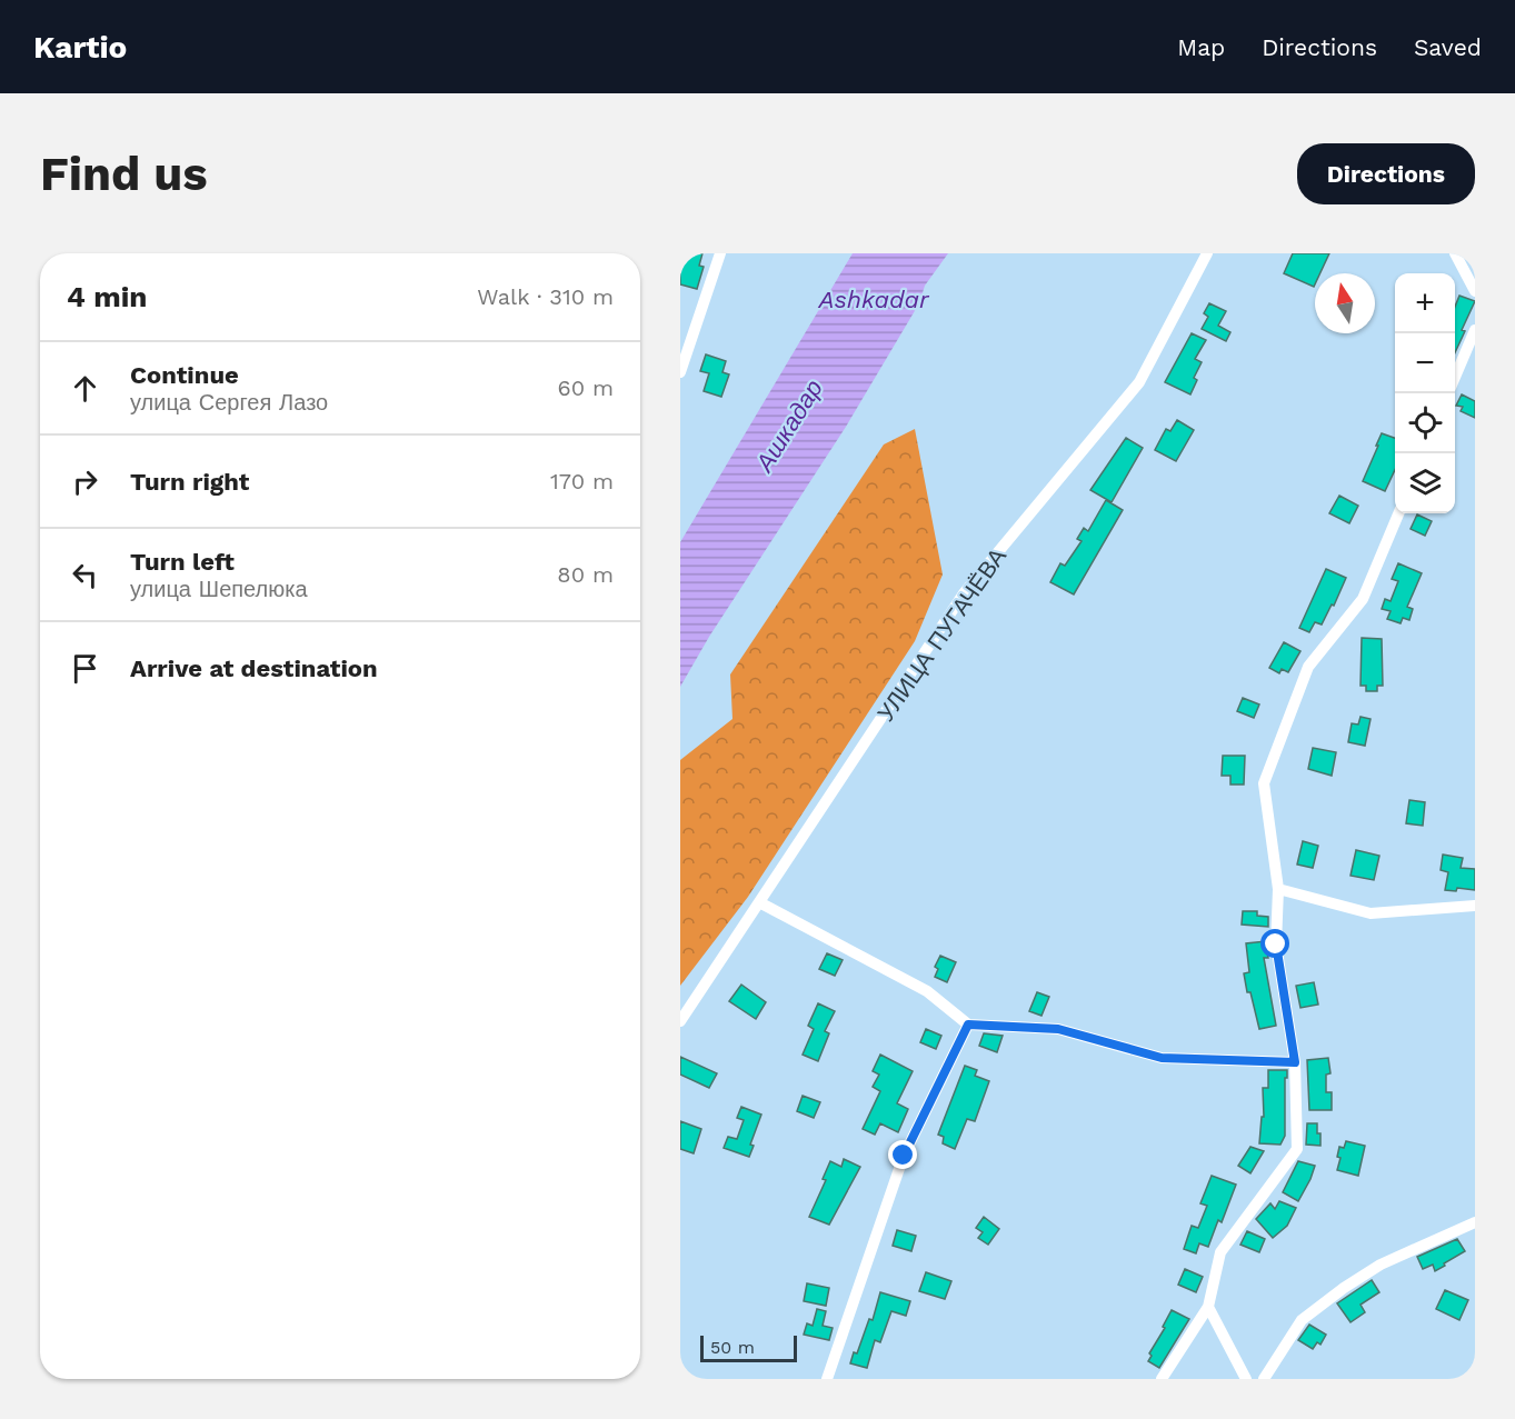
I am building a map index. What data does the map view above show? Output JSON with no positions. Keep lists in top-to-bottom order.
{
  "streets": {
    "street": ["УЛИЦА ПУГАЧЁВА"]
  },
  "water": ["Ashkadar", "Ашкадар"],
  "scale_bar": "50 m",
  "north": "top",
  "page": {
    "header": "Kartio",
    "nav": ["Map", "Directions", "Saved"],
    "buttons": "Directions",
    "title": "Find us",
    "heading": ["4 min", "Walk · 310 m"],
    "map_buttons": ["+", "−"],
    "list": [
      ["Continue", "улица Сергея Лазо", "60 m"],
      ["Turn right", "170 m"],
      ["Turn left", "улица Шепелюка", "80 m"],
      "Arrive at destination"
    ],
    "scale": "50 m"
  }
}
